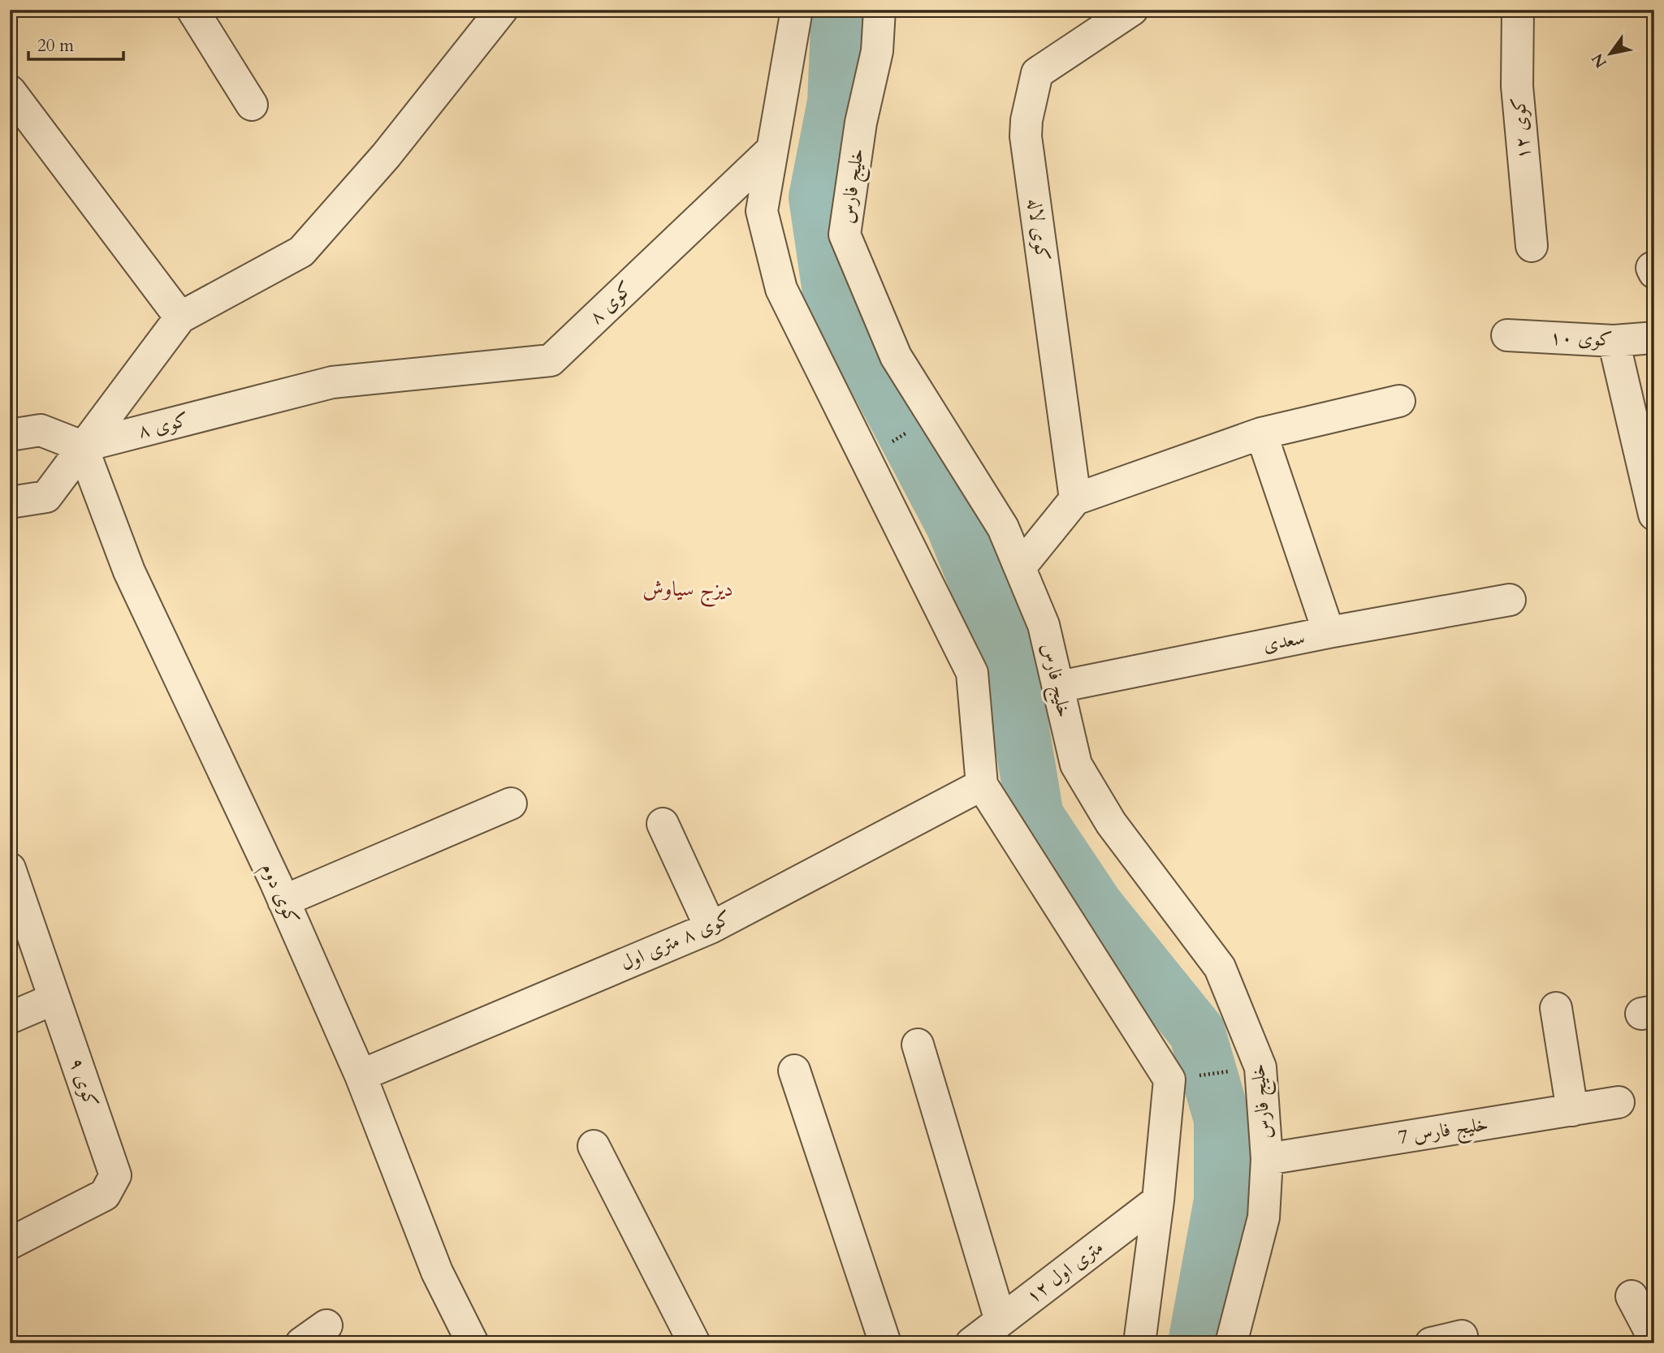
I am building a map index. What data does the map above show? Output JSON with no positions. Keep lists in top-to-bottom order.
{
  "streets": {
    "street": [
      "کوی ۱۲",
      "خلیج فارس",
      "کوی لاله",
      "کوی ۸",
      "کوی ۱۰",
      "سعدی",
      "کوی دوم",
      "کوی ۸ متری اول",
      "کوی ۹",
      "خلیج فارس 7",
      "۱۲ متری اول"
    ]
  },
  "crossings": [
    ["خلیج فارس", "سعدی"],
    ["خلیج فارس", "خلیج فارس 7"],
    ["کوی ۸", "کوی دوم"],
    ["کوی دوم", "کوی ۸ متری اول"]
  ],
  "districts": ["دیزج سیاوش"],
  "scale_bar": "20 m",
  "north": "bottom left"
}
